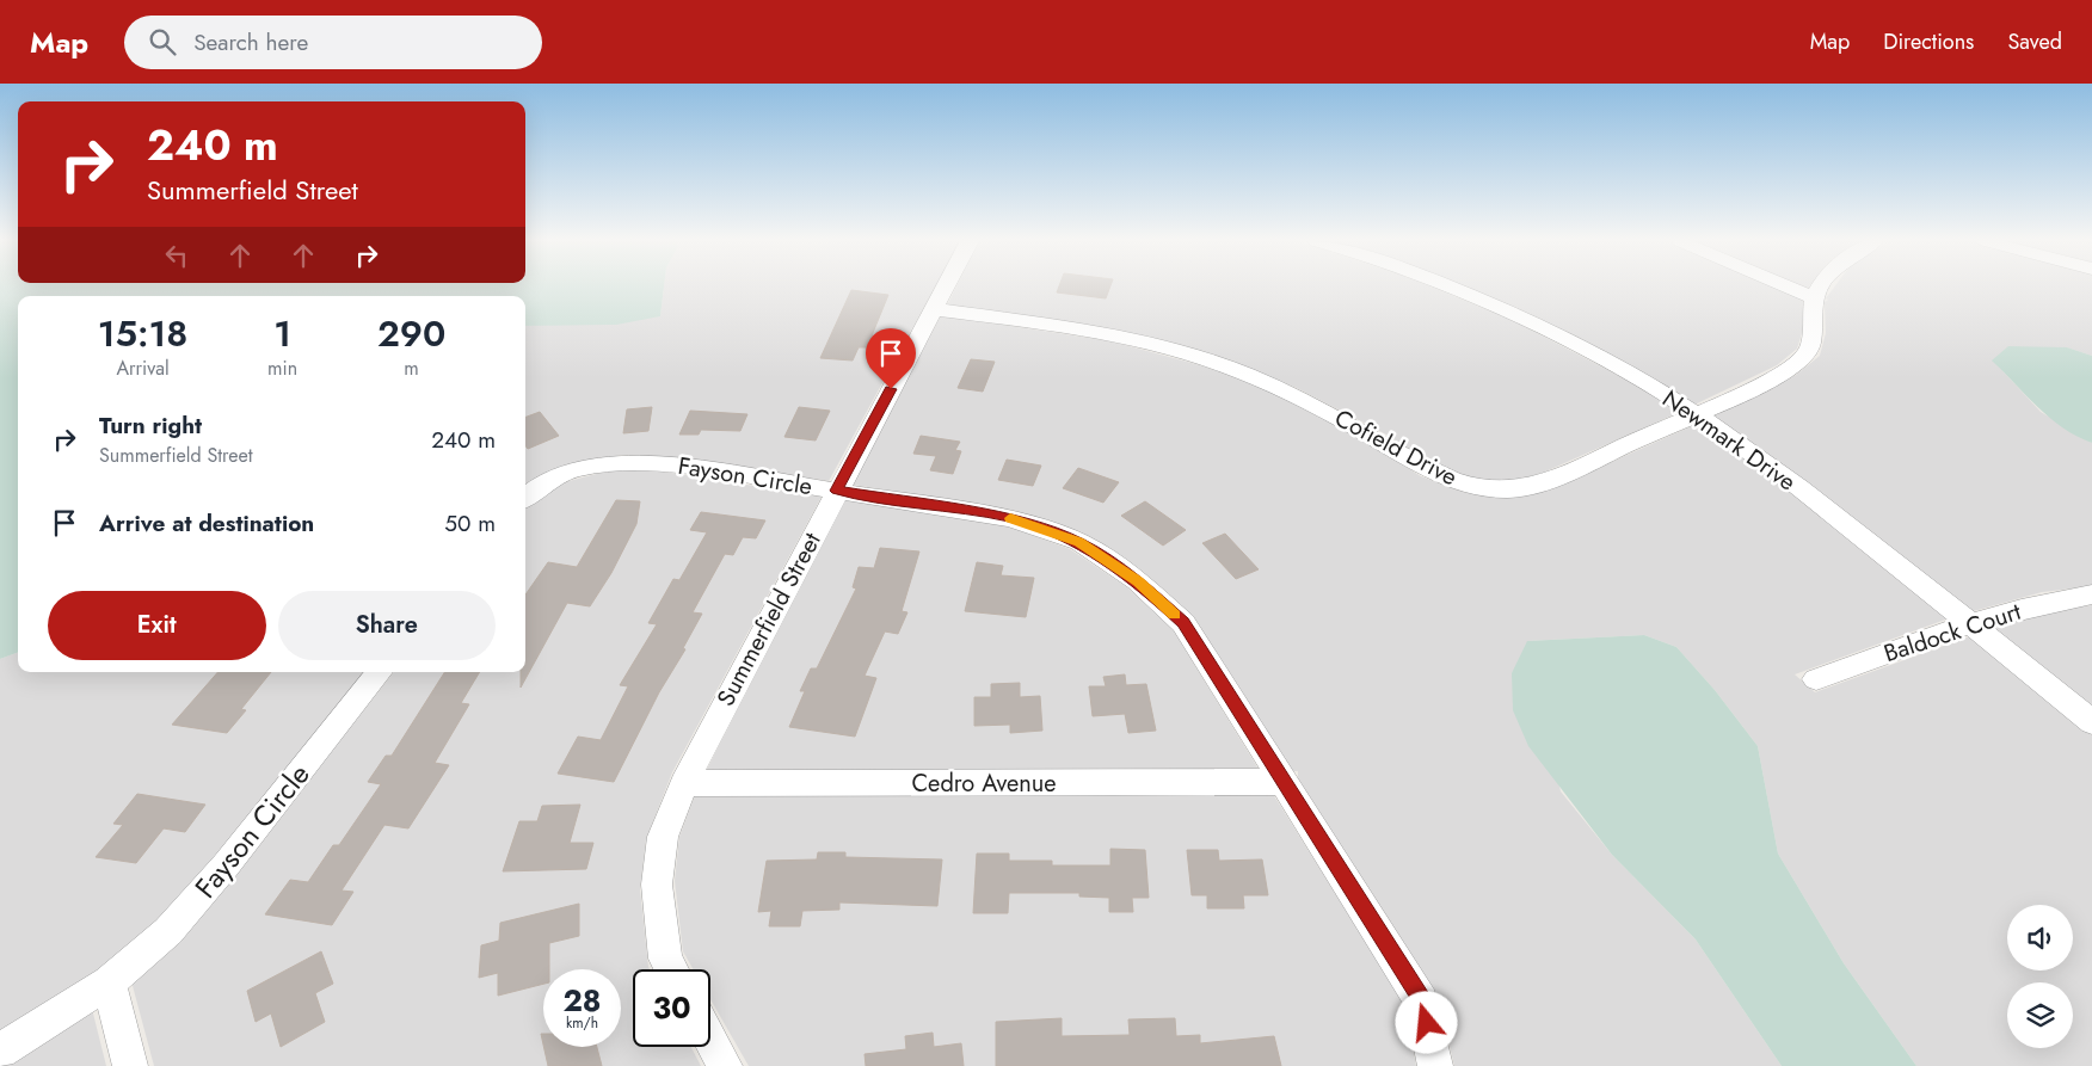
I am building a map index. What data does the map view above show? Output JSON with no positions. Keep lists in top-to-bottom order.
{
  "streets": {
    "street": [
      "Newmark Drive",
      "Cofield Drive",
      "Fayson Circle",
      "Summerfield Street",
      "Baldock Court",
      "Cedro Avenue"
    ]
  },
  "crossings": [
    ["Newmark Drive", "Cofield Drive"],
    ["Newmark Drive", "Baldock Court"],
    ["Cofield Drive", "Summerfield Street"],
    ["Fayson Circle", "Summerfield Street"],
    ["Fayson Circle", "Cedro Avenue"],
    ["Summerfield Street", "Cedro Avenue"]
  ],
  "page": {
    "header": "Map",
    "search": "Search here",
    "nav": ["Map", "Directions", "Saved"],
    "turn": ["240 m", "Summerfield Street"],
    "eta": [
      "15:18",
      "Arrival",
      "1",
      "min",
      "290",
      "m"
    ],
    "list": [
      {
        "name": "Turn right",
        "note": "Summerfield Street",
        "value": "240 m"
      },
      {
        "name": "Arrive at destination",
        "value": "50 m"
      }
    ],
    "buttons": ["Exit", "Share"],
    "speed": "28 km/h",
    "limit": "30"
  }
}
